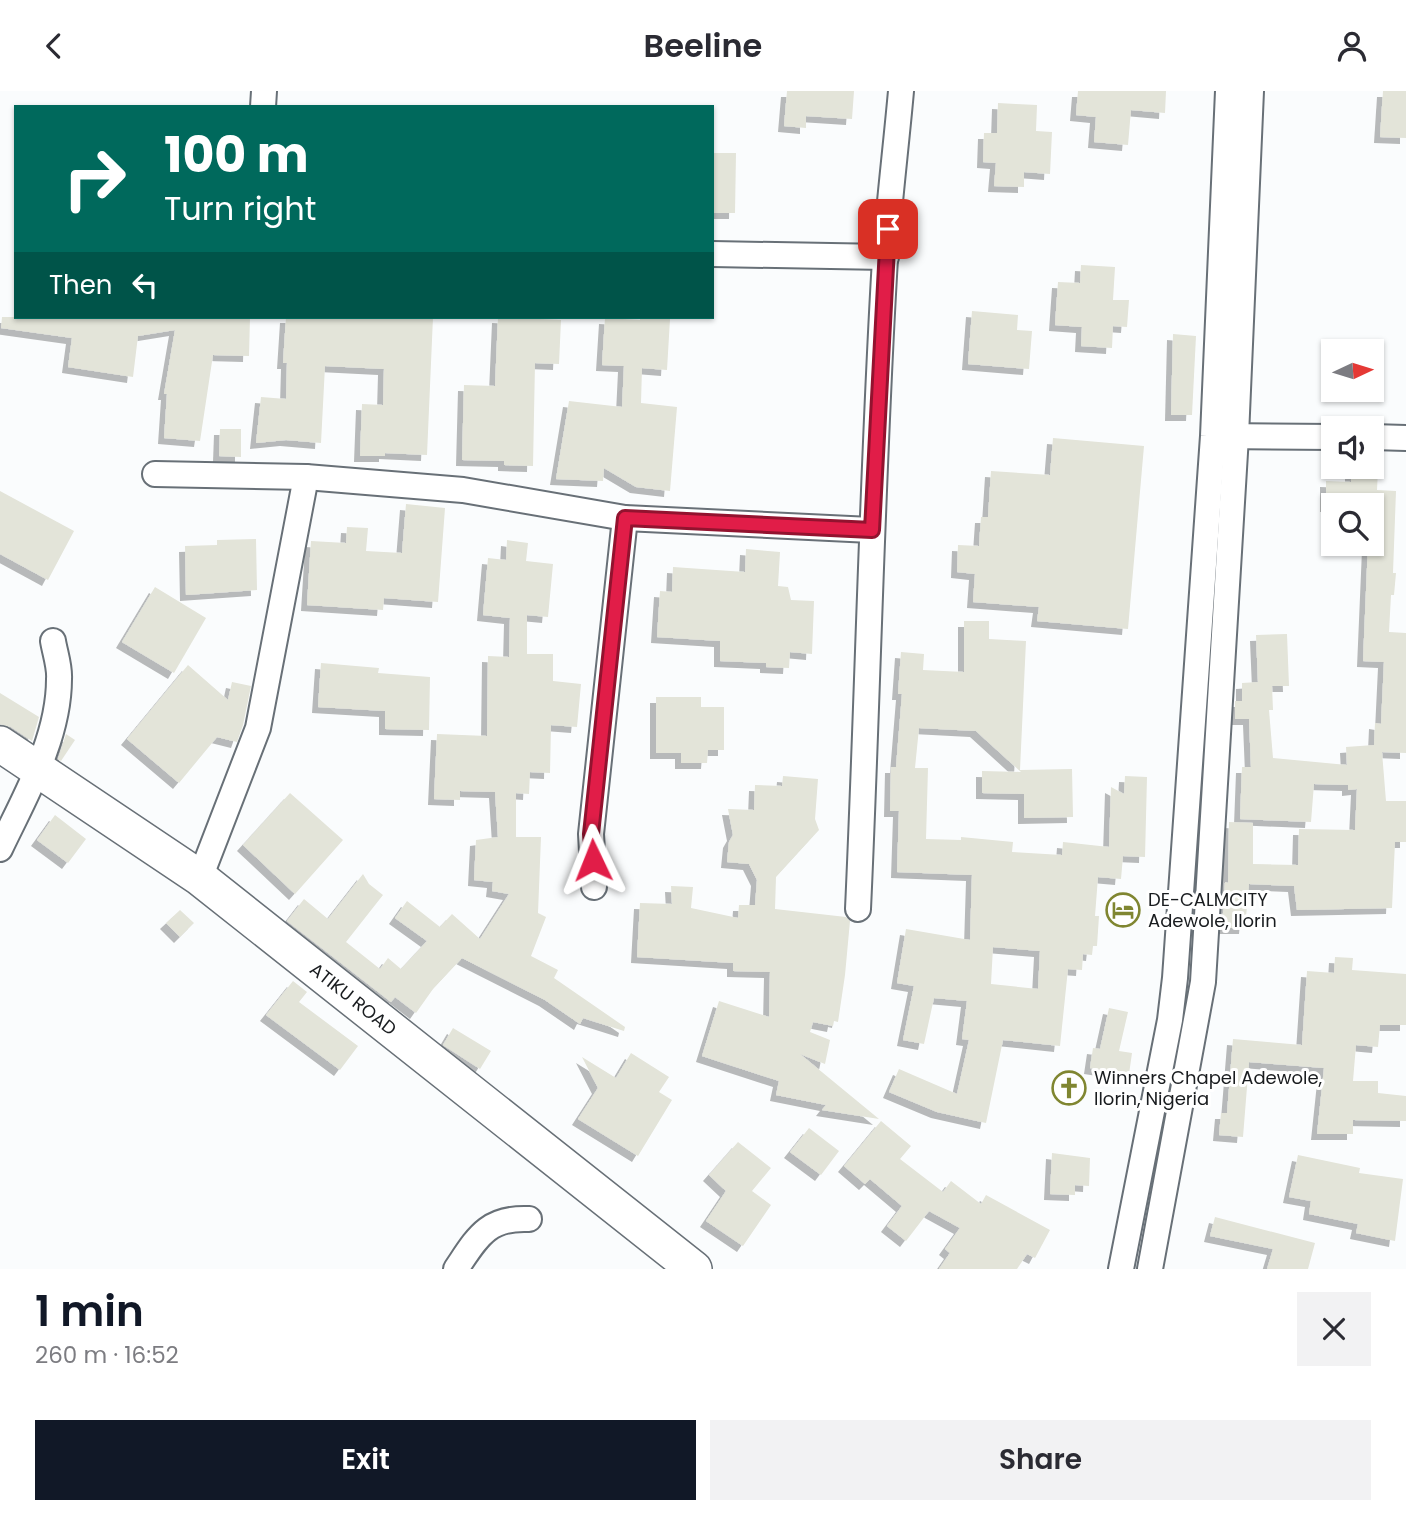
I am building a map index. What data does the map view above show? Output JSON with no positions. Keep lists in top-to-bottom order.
{
  "streets": {
    "street": ["ATIKU ROAD"]
  },
  "places": {
    "hotel": ["DE-CALMCITY Adewole, Ilorin"],
    "church": ["Winners Chapel Adewole, Ilorin, Nigeria"]
  },
  "north": "right",
  "page": {
    "header": "Beeline",
    "turn": ["100 m", "Turn right"],
    "then": "Then",
    "heading": ["1 min", "260 m · 16:52"],
    "buttons": ["Exit", "Share"]
  }
}
